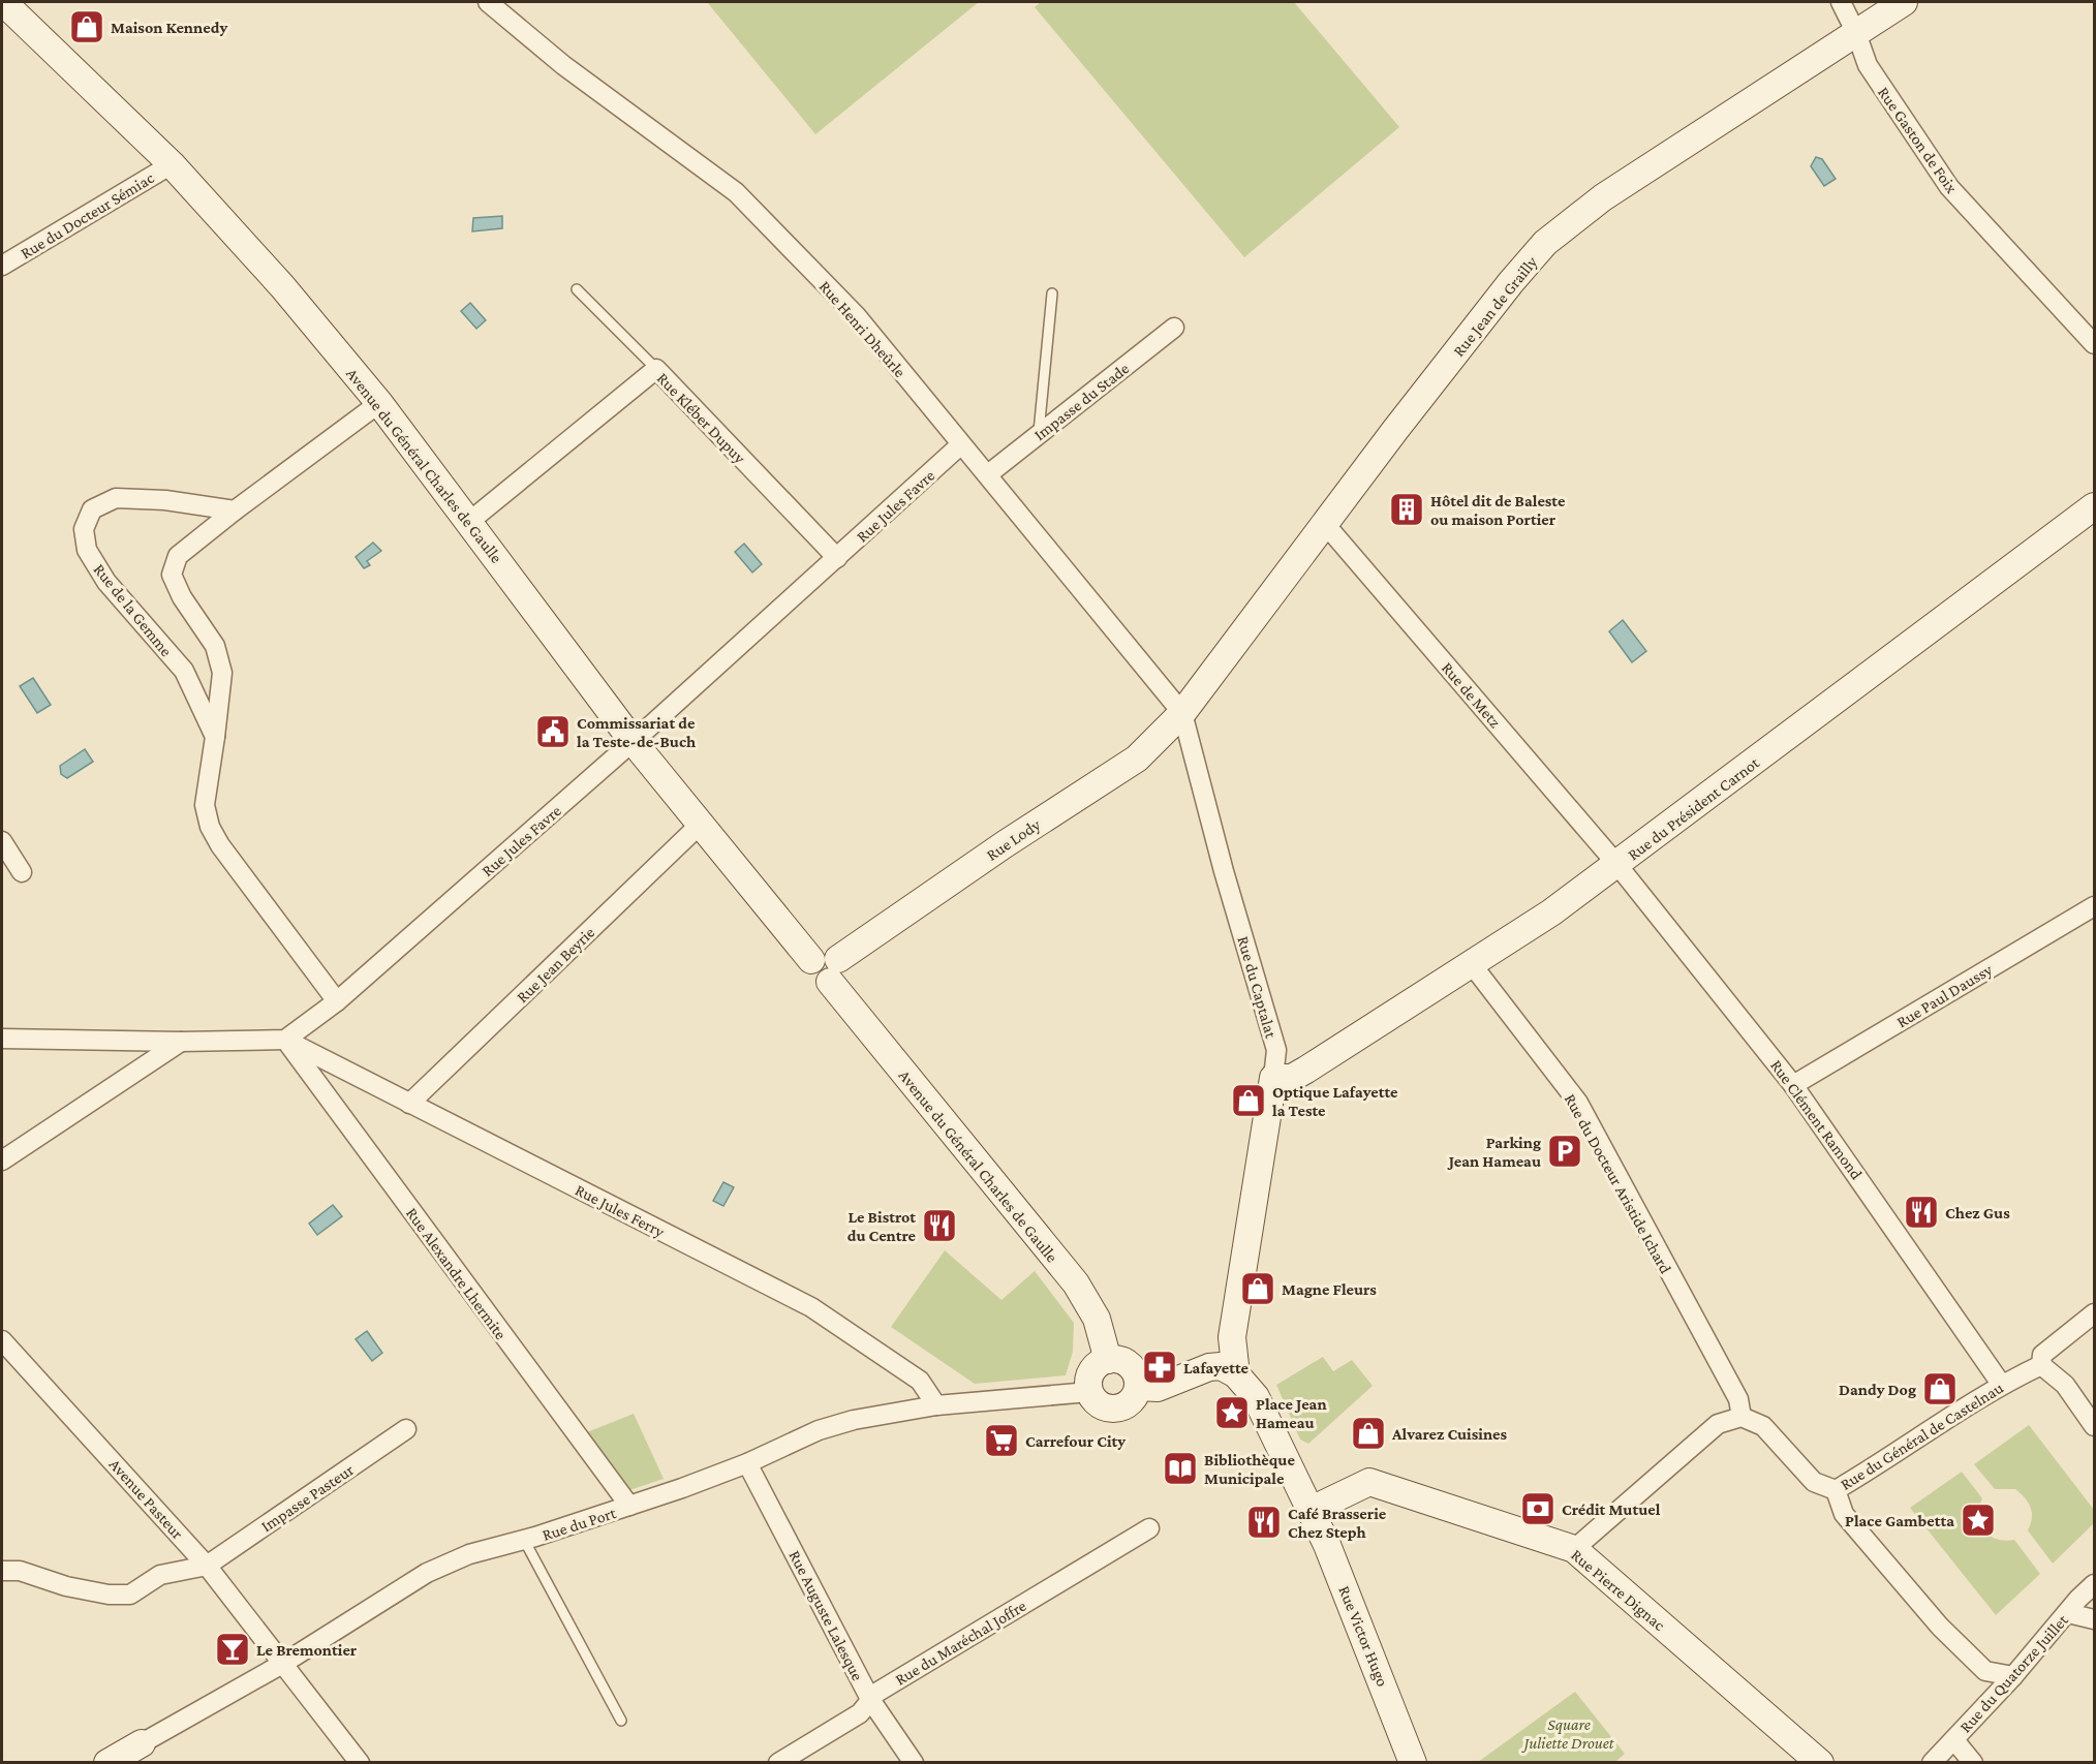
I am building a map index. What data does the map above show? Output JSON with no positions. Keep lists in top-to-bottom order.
{
  "streets": {
    "street": [
      "Rue Gaston de Foix",
      "Rue du Docteur Sémiac",
      "Rue Jean de Grailly",
      "Rue Henri Dheûrle",
      "Impasse du Stade",
      "Rue Kléber Dupuy",
      "Avenue du Général Charles de Gaulle",
      "Rue Jules Favre",
      "Rue de la Gemme",
      "Rue de Metz",
      "Rue du Président Carnot",
      "Rue Lody",
      "Rue Jean Beyrie",
      "Rue du Captalat",
      "Rue Paul Daussy",
      "Rue Clément Ramond",
      "Rue du Docteur Aristide Ichard",
      "Rue Jules Ferry",
      "Rue Alexandre Lhermite",
      "Rue du Général de Castelnau",
      "Impasse Pasteur",
      "Avenue Pasteur",
      "Rue du Port",
      "Rue Pierre Dignac",
      "Rue Auguste Lalesque",
      "Rue Victor Hugo",
      "Rue du Maréchal Joffre",
      "Rue du Quatorze Juillet"
    ]
  },
  "crossings": [
    ["Rue Gaston de Foix", "Rue Jean de Grailly"],
    ["Rue du Docteur Sémiac", "Avenue du Général Charles de Gaulle"],
    ["Rue Jean de Grailly", "Rue Henri Dheûrle"],
    ["Rue Jean de Grailly", "Rue de Metz"],
    ["Rue Jean de Grailly", "Rue Lody"],
    ["Rue Jean de Grailly", "Rue du Captalat"],
    ["Rue Henri Dheûrle", "Impasse du Stade"],
    ["Rue Henri Dheûrle", "Rue Jules Favre"],
    ["Rue Henri Dheûrle", "Rue Lody"],
    ["Rue Henri Dheûrle", "Rue du Captalat"],
    ["Rue Kléber Dupuy", "Avenue du Général Charles de Gaulle"],
    ["Rue Kléber Dupuy", "Rue Jules Favre"],
    ["Avenue du Général Charles de Gaulle", "Rue Jules Favre"],
    ["Avenue du Général Charles de Gaulle", "Rue Lody"],
    ["Avenue du Général Charles de Gaulle", "Rue Jean Beyrie"],
    ["Avenue du Général Charles de Gaulle", "Rue du Port"],
    ["Rue Jules Favre", "Rue Jules Ferry"],
    ["Rue Jules Favre", "Rue Alexandre Lhermite"],
    ["Rue de Metz", "Rue du Président Carnot"],
    ["Rue de Metz", "Rue Clément Ramond"],
    ["Rue du Président Carnot", "Rue du Captalat"],
    ["Rue du Président Carnot", "Rue Clément Ramond"],
    ["Rue du Président Carnot", "Rue du Docteur Aristide Ichard"],
    ["Rue Lody", "Rue du Captalat"],
    ["Rue Jean Beyrie", "Rue Jules Ferry"],
    ["Rue Paul Daussy", "Rue Clément Ramond"],
    ["Rue Clément Ramond", "Rue du Général de Castelnau"],
    ["Rue du Docteur Aristide Ichard", "Rue du Général de Castelnau"],
    ["Rue Jules Ferry", "Rue Alexandre Lhermite"],
    ["Rue Jules Ferry", "Rue du Port"],
    ["Rue Alexandre Lhermite", "Rue du Port"],
    ["Impasse Pasteur", "Avenue Pasteur"],
    ["Avenue Pasteur", "Rue du Port"],
    ["Rue du Port", "Rue Auguste Lalesque"],
    ["Rue Pierre Dignac", "Rue Victor Hugo"],
    ["Rue Auguste Lalesque", "Rue du Maréchal Joffre"]
  ],
  "parks": ["Square Juliette Drouet"],
  "places": {
    "shop": [
      "Maison Kennedy",
      "Optique Lafayette la Teste",
      "Magne Fleurs",
      "Dandy Dog",
      "Alvarez Cuisines"
    ],
    "building": ["Hôtel dit de Baleste ou maison Portier"],
    "public building": ["Commissariat de la Teste-de-Buch"],
    "parking": ["Parking Jean Hameau"],
    "restaurant": ["Chez Gus", "Le Bistrot du Centre", "Café Brasserie Chez Steph"],
    "pharmacy": ["Lafayette"],
    "place": ["Place Jean Hameau", "Place Gambetta"],
    "supermarket": ["Carrefour City"],
    "library": ["Bibliothèque Municipale"],
    "bank": ["Crédit Mutuel"],
    "bar": ["Le Bremontier"]
  }
}
